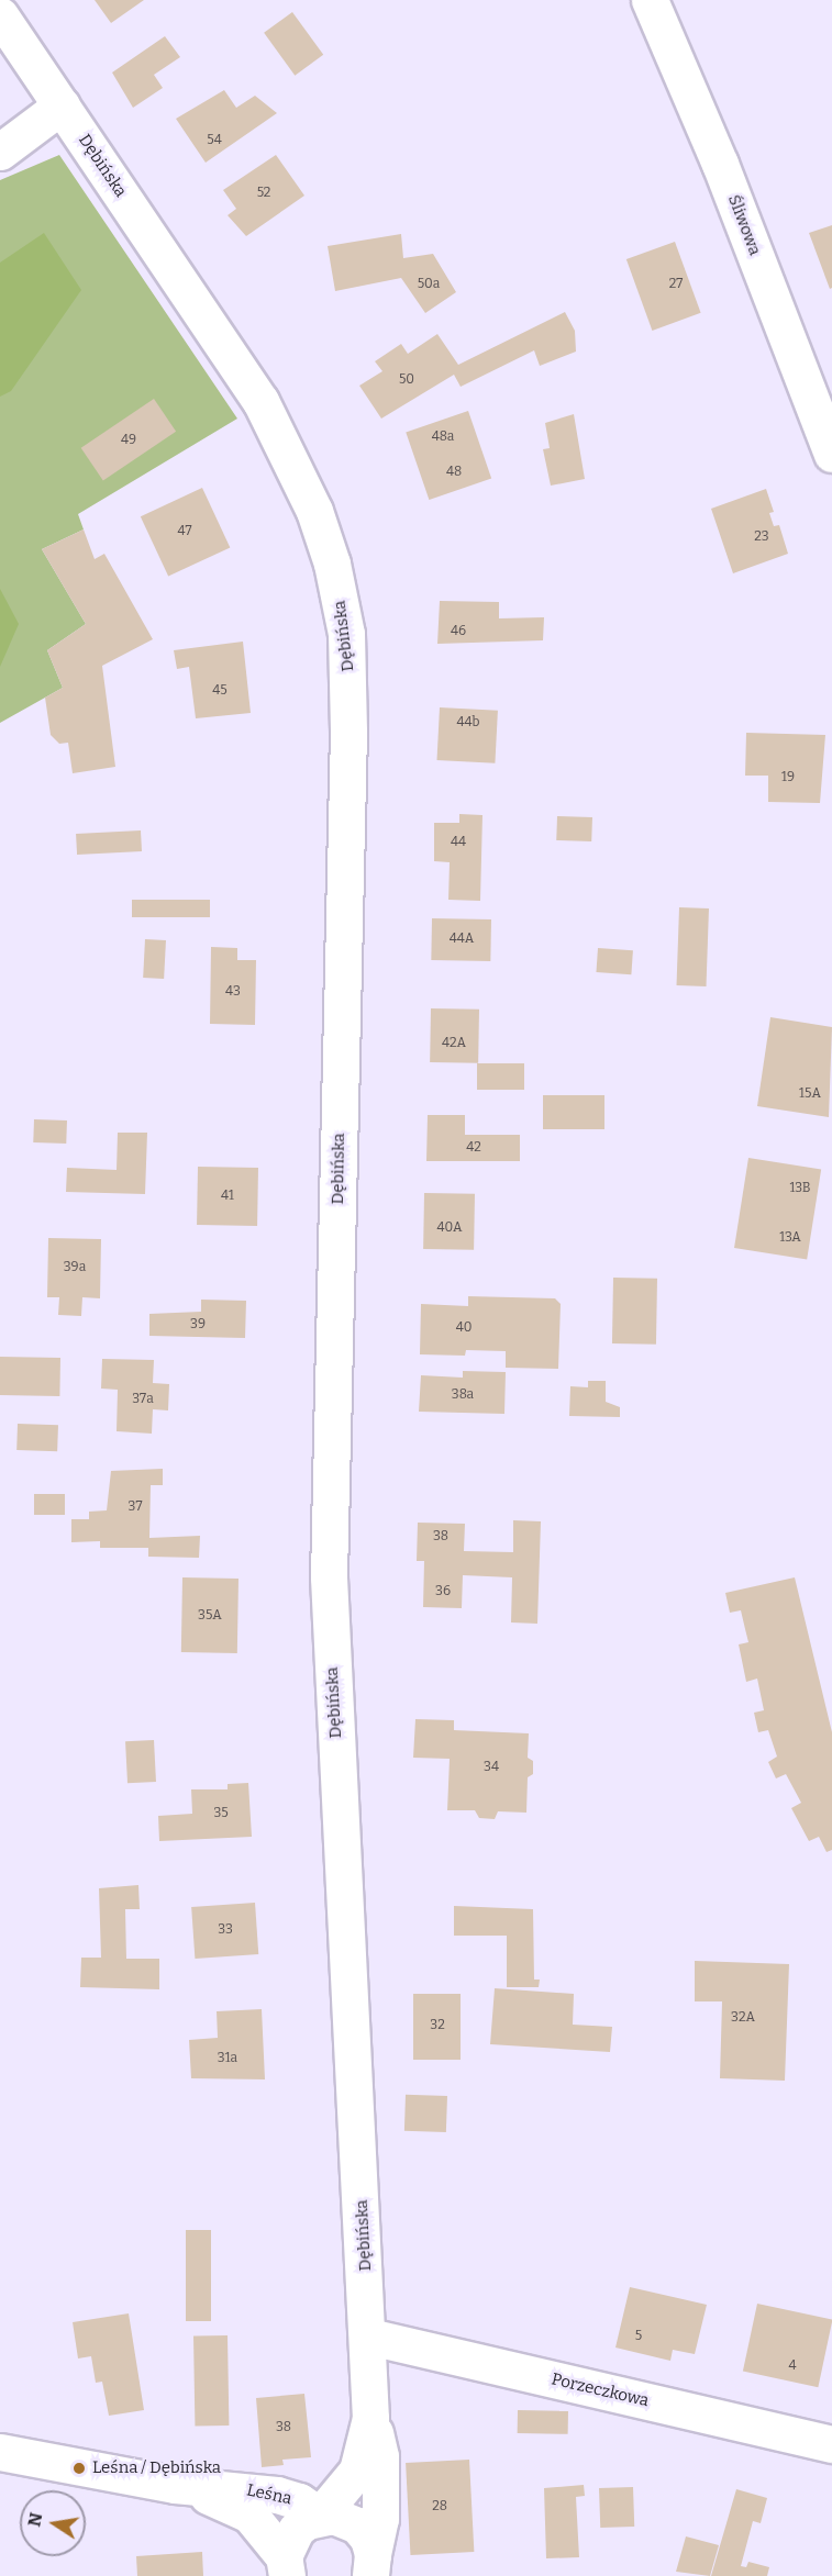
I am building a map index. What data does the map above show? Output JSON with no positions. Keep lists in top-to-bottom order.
{
  "streets": {
    "street": [
      "Dębińska",
      "Śliwowa",
      "Porzeczkowa",
      "Leśna"
    ]
  },
  "crossings": [
    ["Dębińska", "Porzeczkowa"],
    ["Dębińska", "Leśna"]
  ],
  "places": ["Leśna / Dębińska"],
  "house_numbers": [
    "54",
    "52",
    "50a",
    "27",
    "50",
    "48a",
    "49",
    "48",
    "47",
    "23",
    "46",
    "45",
    "44b",
    "19",
    "44",
    "44A",
    "43",
    "42A",
    "15A",
    "42",
    "13B",
    "41",
    "40A",
    "13A",
    "39a",
    "39",
    "40",
    "38a",
    "37a",
    "37",
    "38",
    "36",
    "35A",
    "34",
    "35",
    "33",
    "32A",
    "32",
    "31a",
    "5",
    "4",
    "38",
    "28"
  ],
  "north": "left"
}
